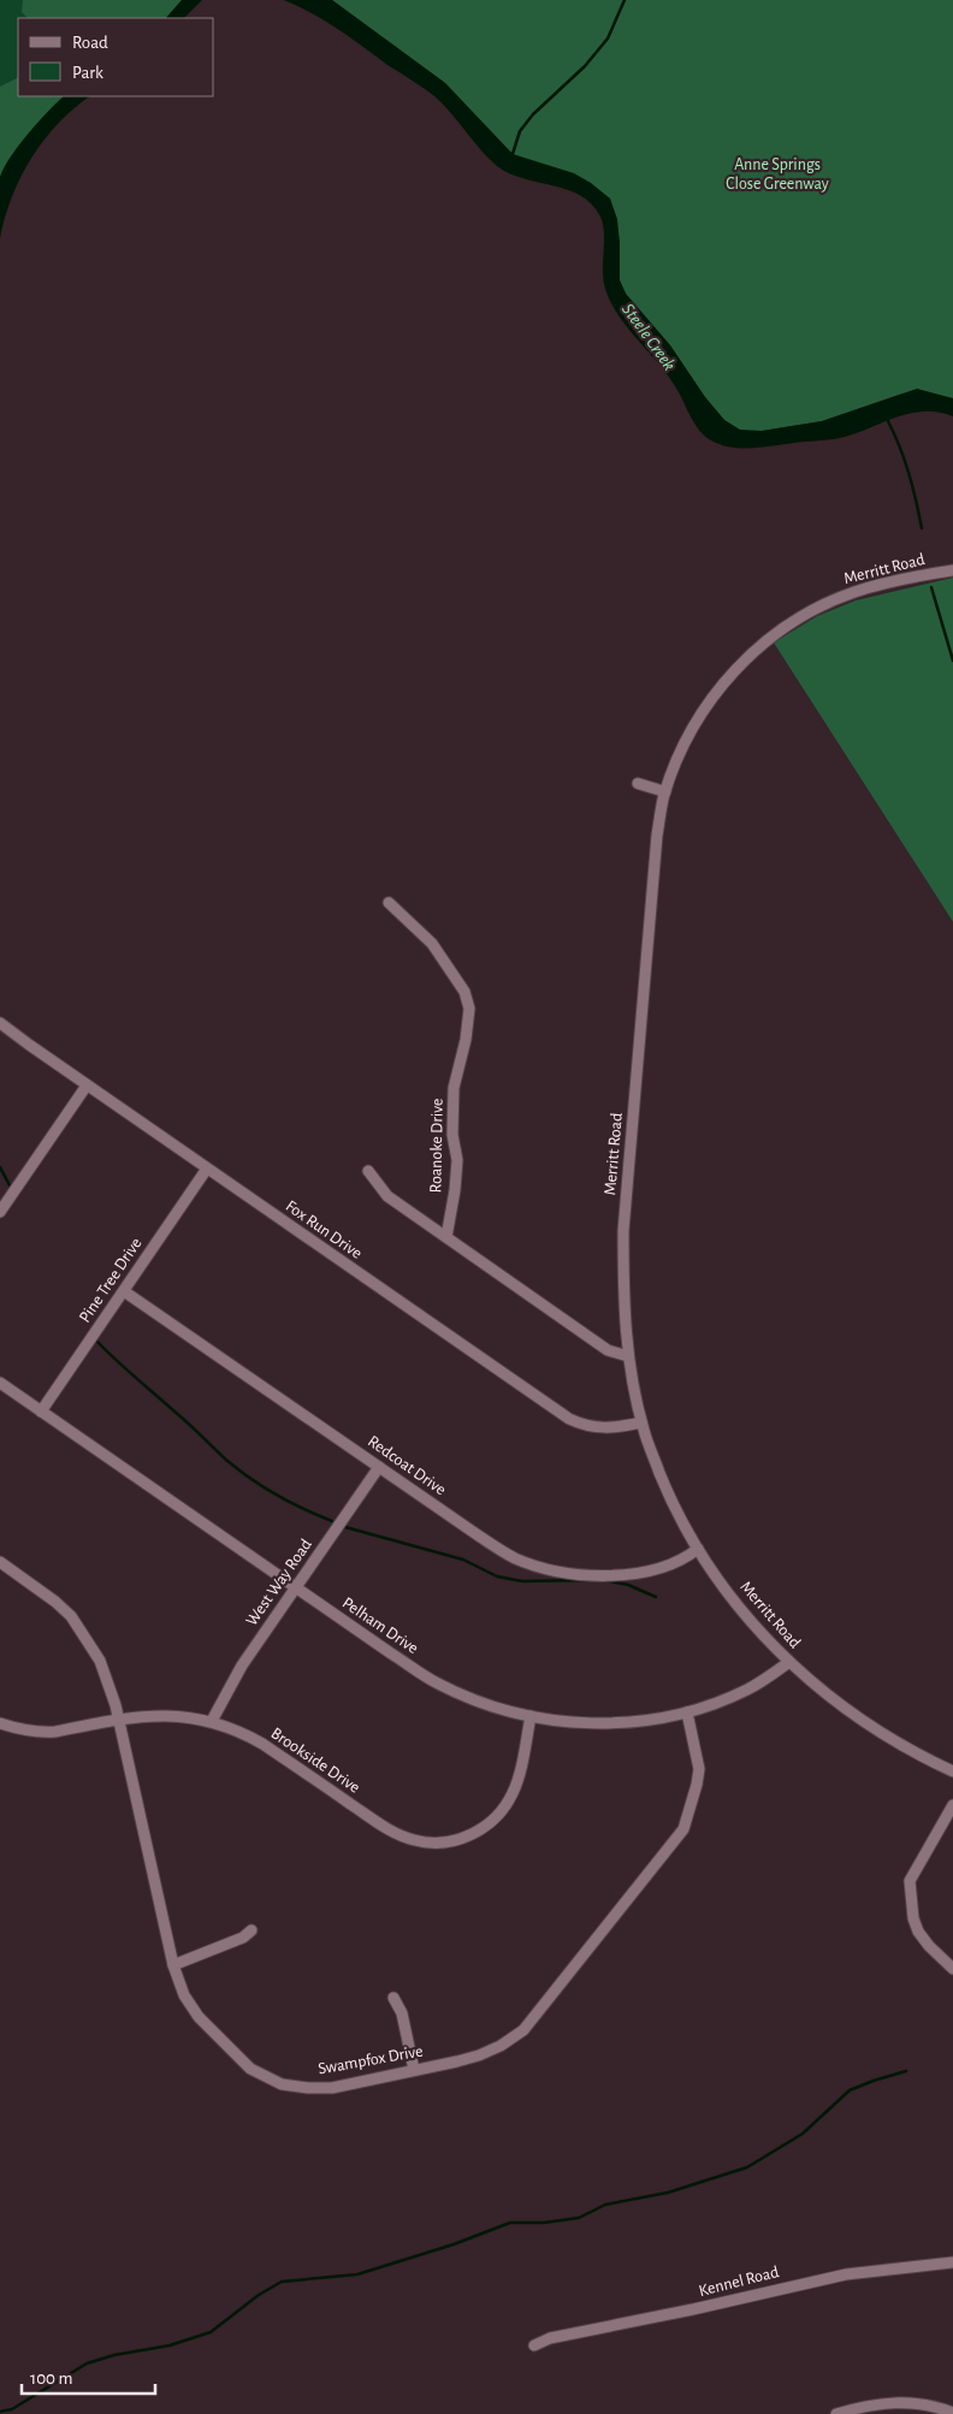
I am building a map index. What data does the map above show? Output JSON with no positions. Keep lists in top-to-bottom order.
{
  "streets": {
    "street": [
      "Merritt Road",
      "Roanoke Drive",
      "Fox Run Drive",
      "Pine Tree Drive",
      "Redcoat Drive",
      "West Way Road",
      "Pelham Drive",
      "Brookside Drive",
      "Swampfox Drive",
      "Kennel Road"
    ]
  },
  "crossings": [
    ["Merritt Road", "Fox Run Drive"],
    ["Merritt Road", "Redcoat Drive"],
    ["Merritt Road", "Pelham Drive"],
    ["Fox Run Drive", "Pine Tree Drive"],
    ["Pine Tree Drive", "Redcoat Drive"],
    ["Pine Tree Drive", "Pelham Drive"],
    ["Redcoat Drive", "West Way Road"],
    ["West Way Road", "Pelham Drive"],
    ["West Way Road", "Brookside Drive"],
    ["Pelham Drive", "Brookside Drive"],
    ["Pelham Drive", "Swampfox Drive"],
    ["Brookside Drive", "Swampfox Drive"]
  ],
  "water": ["Steele Creek"],
  "parks": ["Anne Springs Close Greenway"],
  "legend": ["Road", "Park"],
  "scale_bar": "100 m"
}
